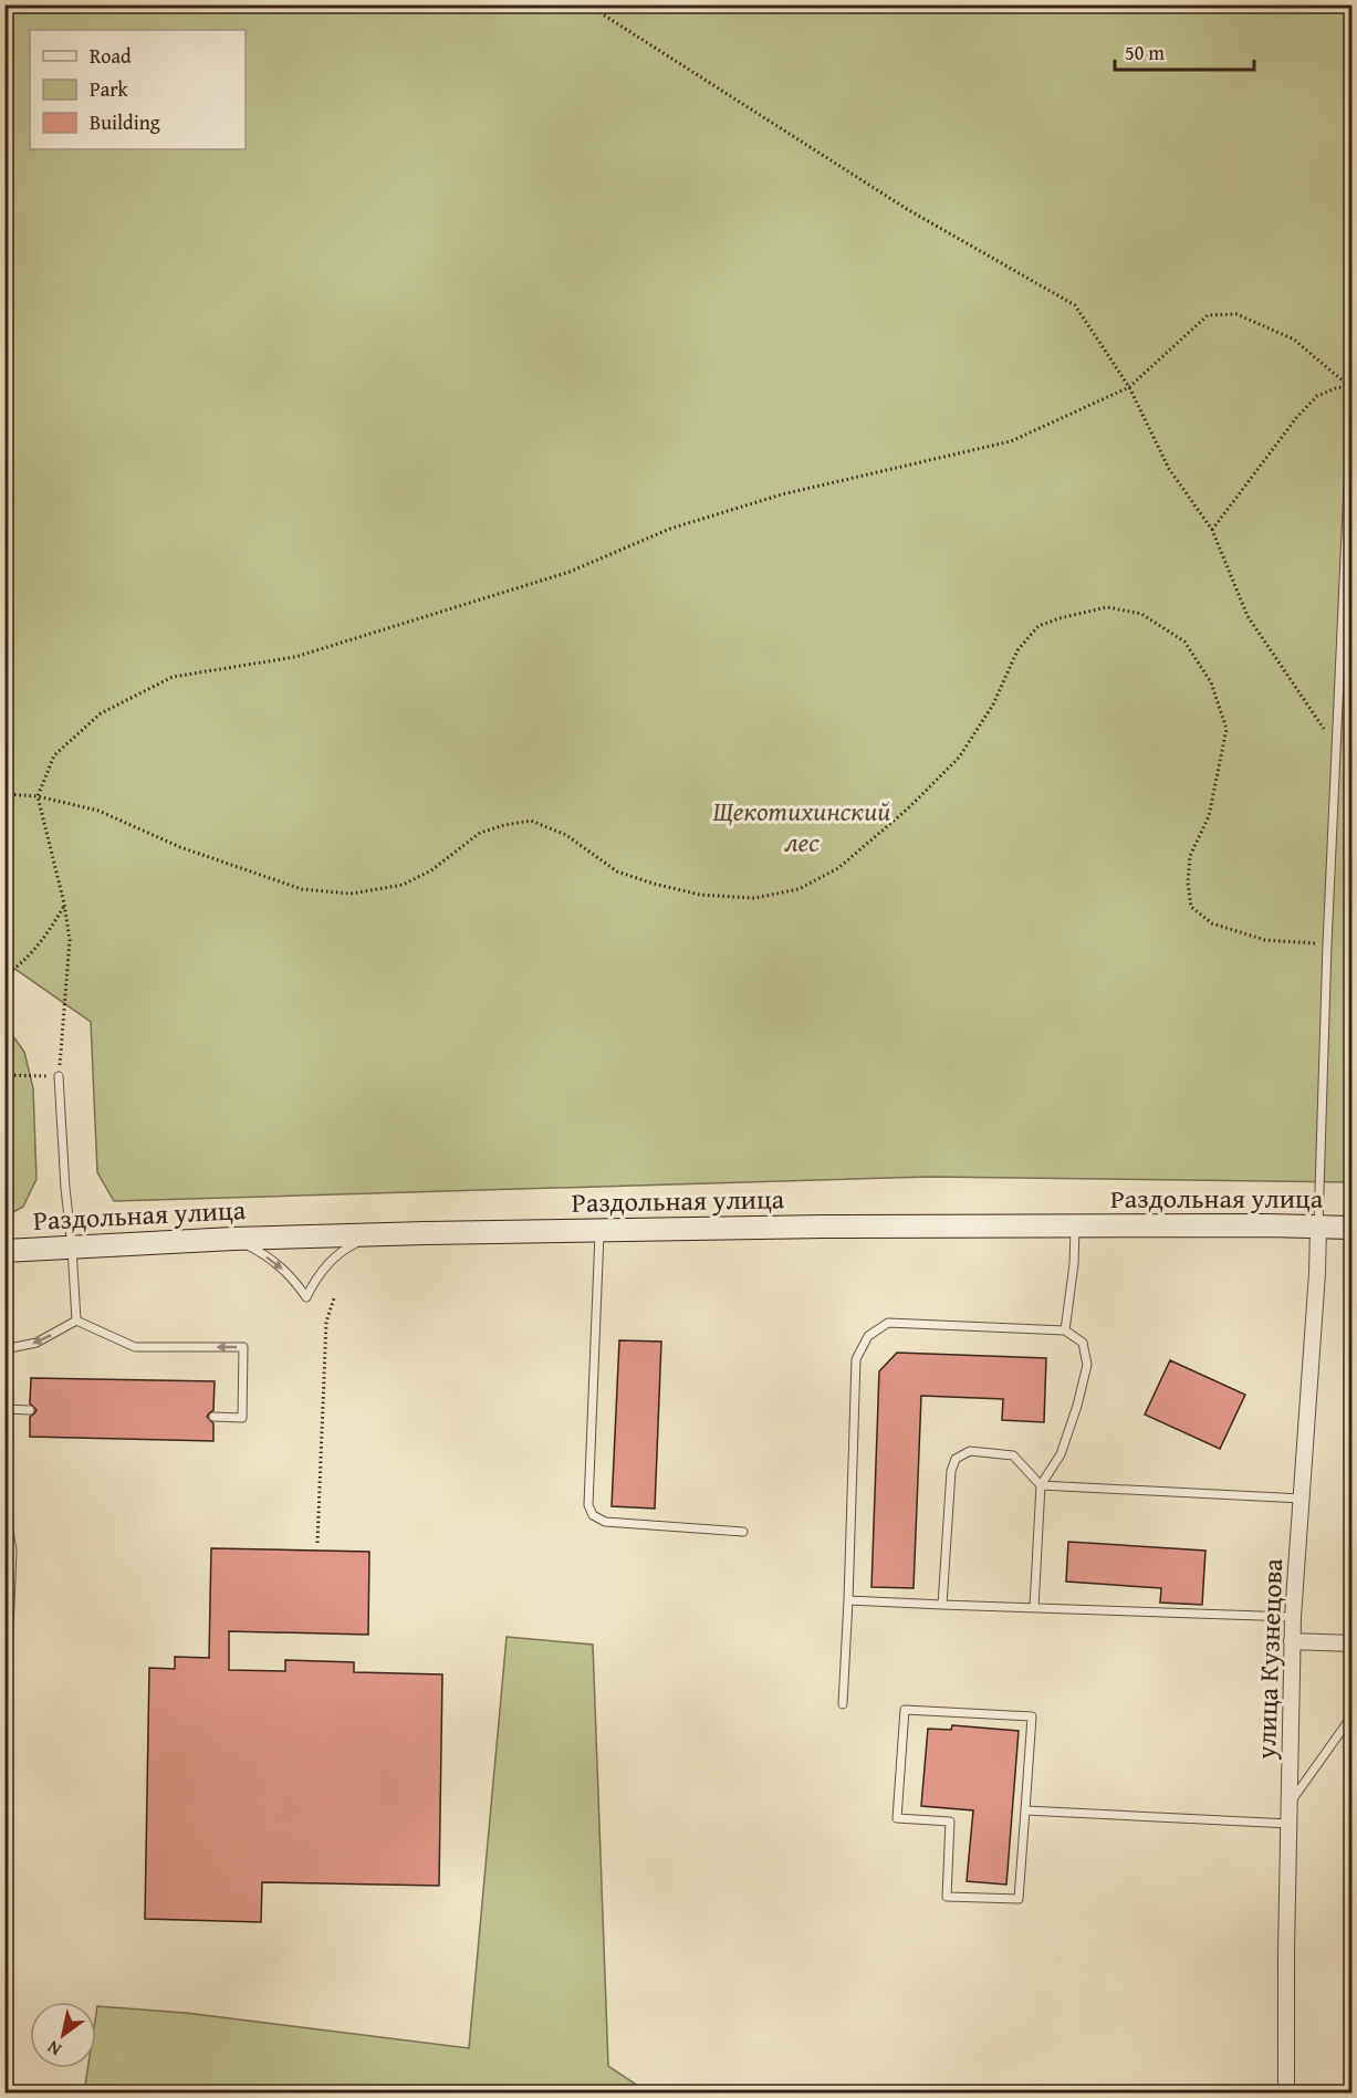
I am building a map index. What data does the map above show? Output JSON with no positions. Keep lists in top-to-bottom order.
{
  "streets": {
    "main road": ["Раздольная улица"],
    "street": ["улица Кузнецова"]
  },
  "crossings": [
    ["Раздольная улица", "улица Кузнецова"]
  ],
  "parks": ["Щекотихинский лес"],
  "legend": ["Road", "Park", "Building"],
  "scale_bar": "50 m",
  "north": "bottom left"
}
